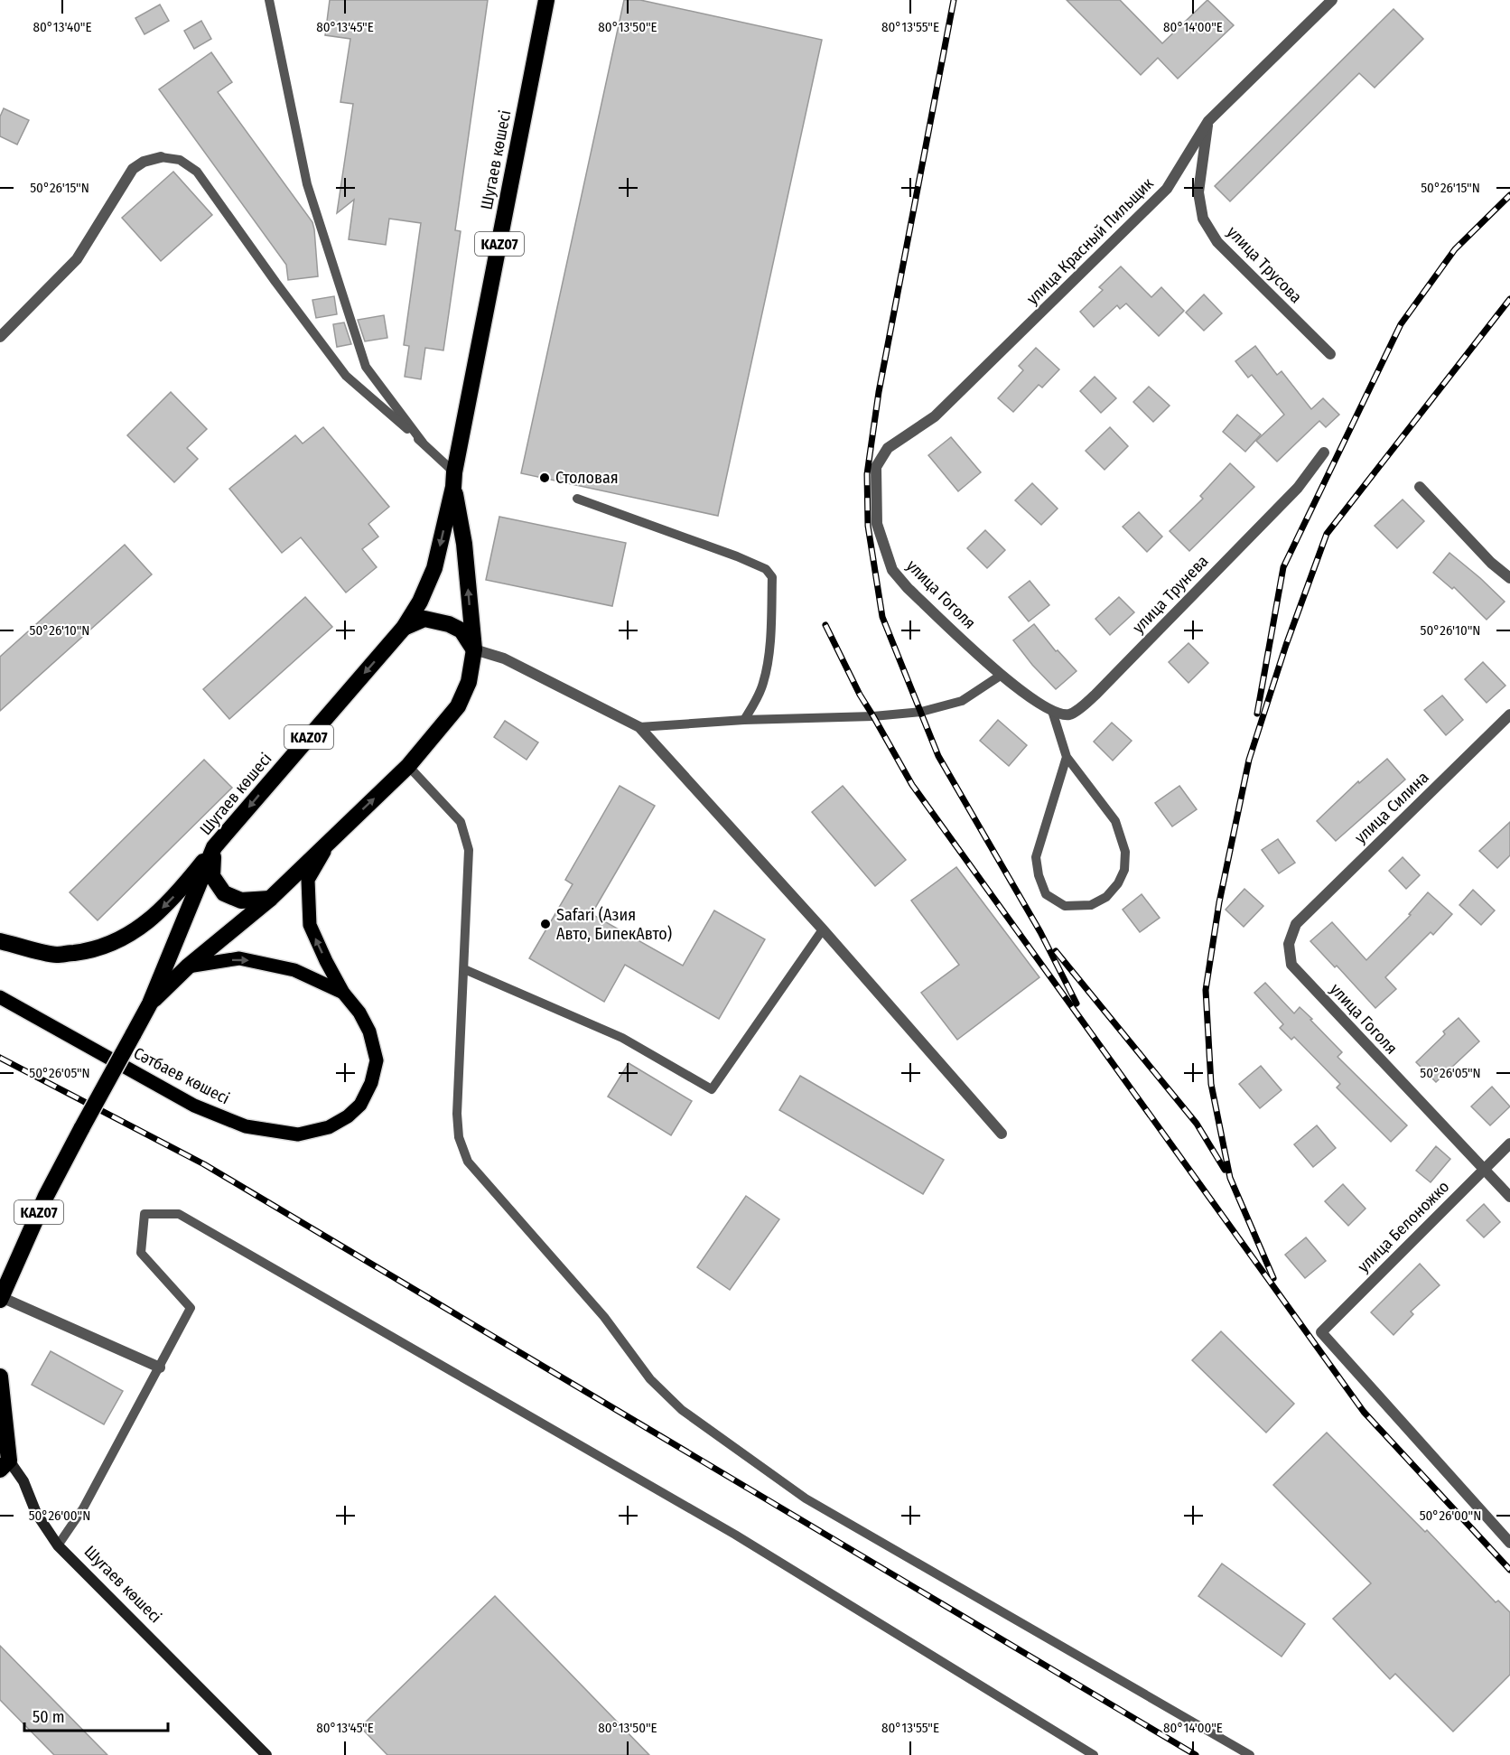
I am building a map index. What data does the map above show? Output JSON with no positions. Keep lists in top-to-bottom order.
{
  "streets": {
    "highway": ["Шугаев көшесі", "KAZ07"],
    "main road": ["Сәтбаев көшесі"],
    "street": [
      "улица Красный Пильщик",
      "улица Трусова",
      "улица Гоголя",
      "улица Трунева",
      "улица Силина",
      "улица Белоножко"
    ]
  },
  "crossings": [
    ["Шугаев көшесі", "KAZ07"],
    ["Шугаев көшесі", "Сәтбаев көшесі"],
    ["улица Красный Пильщик", "улица Трусова"],
    ["улица Красный Пильщик", "улица Гоголя"],
    ["KAZ07", "Сәтбаев көшесі"],
    ["улица Гоголя", "улица Трунева"],
    ["улица Гоголя", "улица Силина"],
    ["улица Гоголя", "улица Белоножко"]
  ],
  "places": ["Столовая", "Safari (Азия Авто, БипекАвто)"],
  "scale_bar": "50 m",
  "coordinates": [
    "80°13'40\"E",
    "80°13'45\"E",
    "80°13'50\"E",
    "80°13'55\"E",
    "80°14'00\"E",
    "50°26'15\"N",
    "50°26'10\"N",
    "50°26'05\"N",
    "50°26'00\"N"
  ]
}
